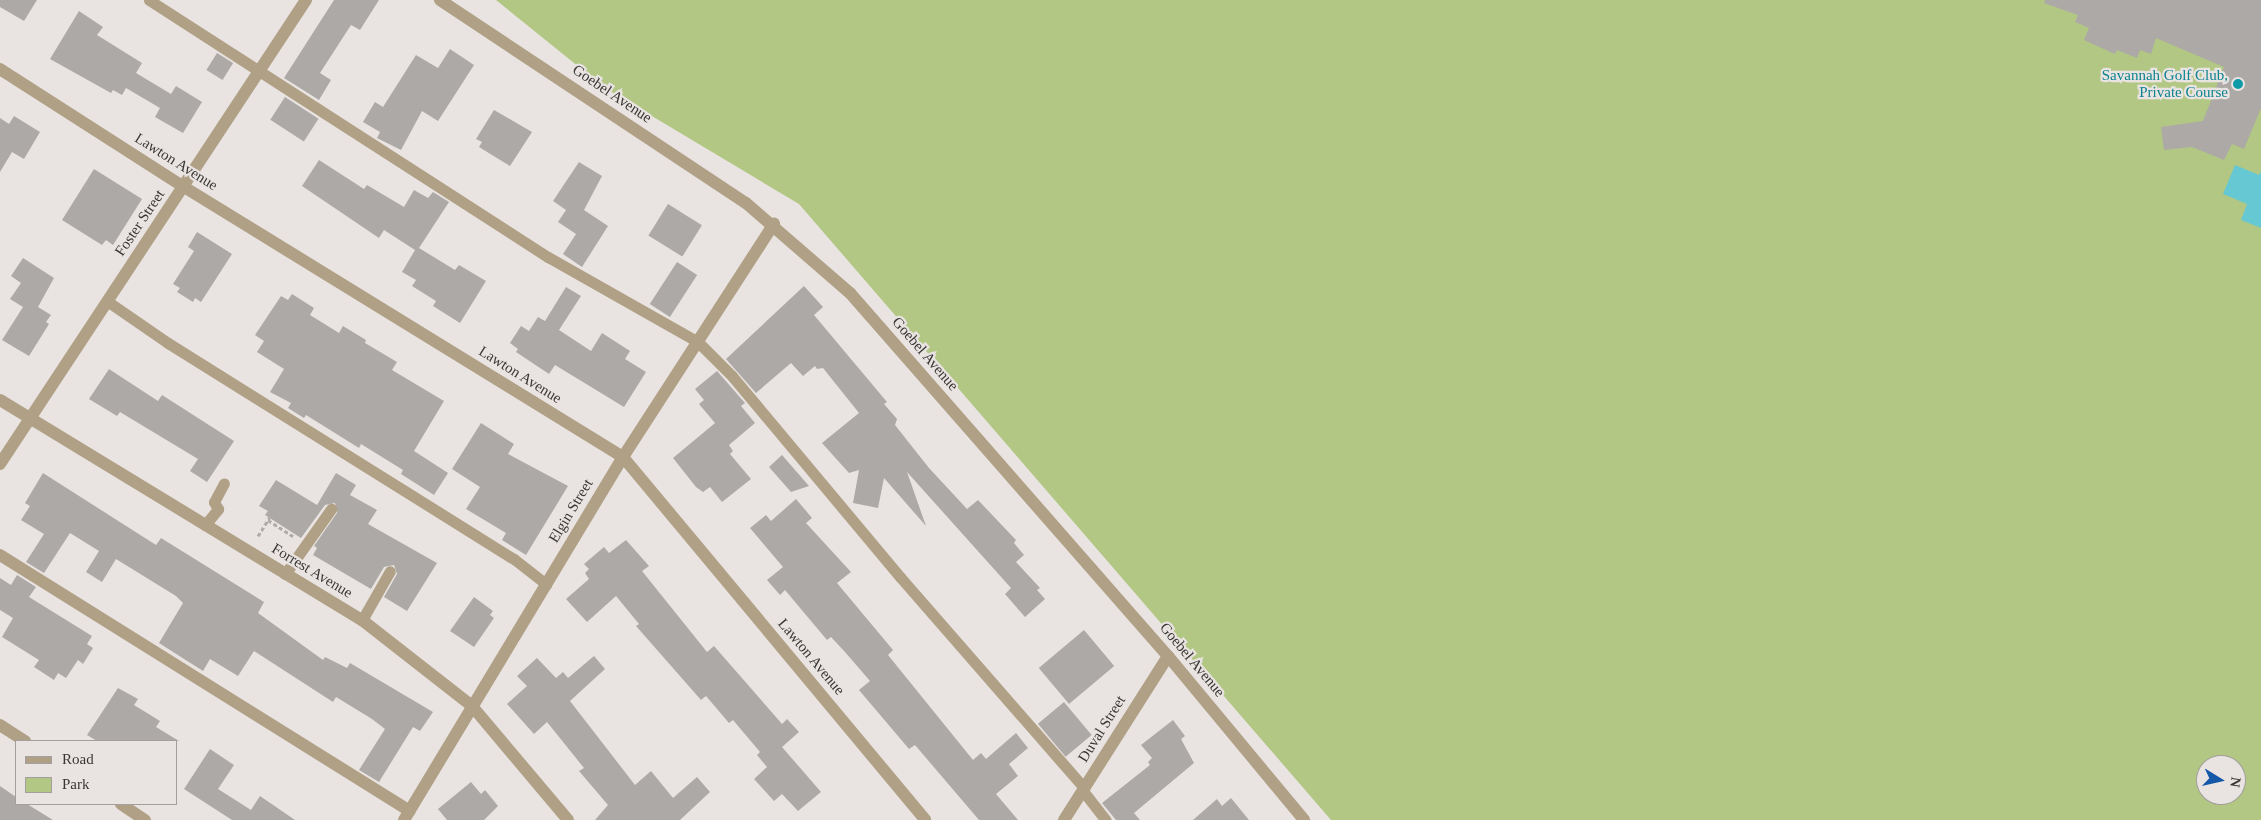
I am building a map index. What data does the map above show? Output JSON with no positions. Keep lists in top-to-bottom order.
{
  "streets": {
    "street": [
      "Goebel Avenue",
      "Lawton Avenue",
      "Foster Street",
      "Elgin Street",
      "Forrest Avenue",
      "Duval Street"
    ]
  },
  "crossings": [
    ["Goebel Avenue", "Elgin Street"],
    ["Goebel Avenue", "Duval Street"],
    ["Lawton Avenue", "Foster Street"],
    ["Lawton Avenue", "Elgin Street"],
    ["Foster Street", "Forrest Avenue"],
    ["Elgin Street", "Forrest Avenue"]
  ],
  "places": ["Savannah Golf Club, Private Course"],
  "legend": ["Road", "Park"],
  "north": "right"
}
